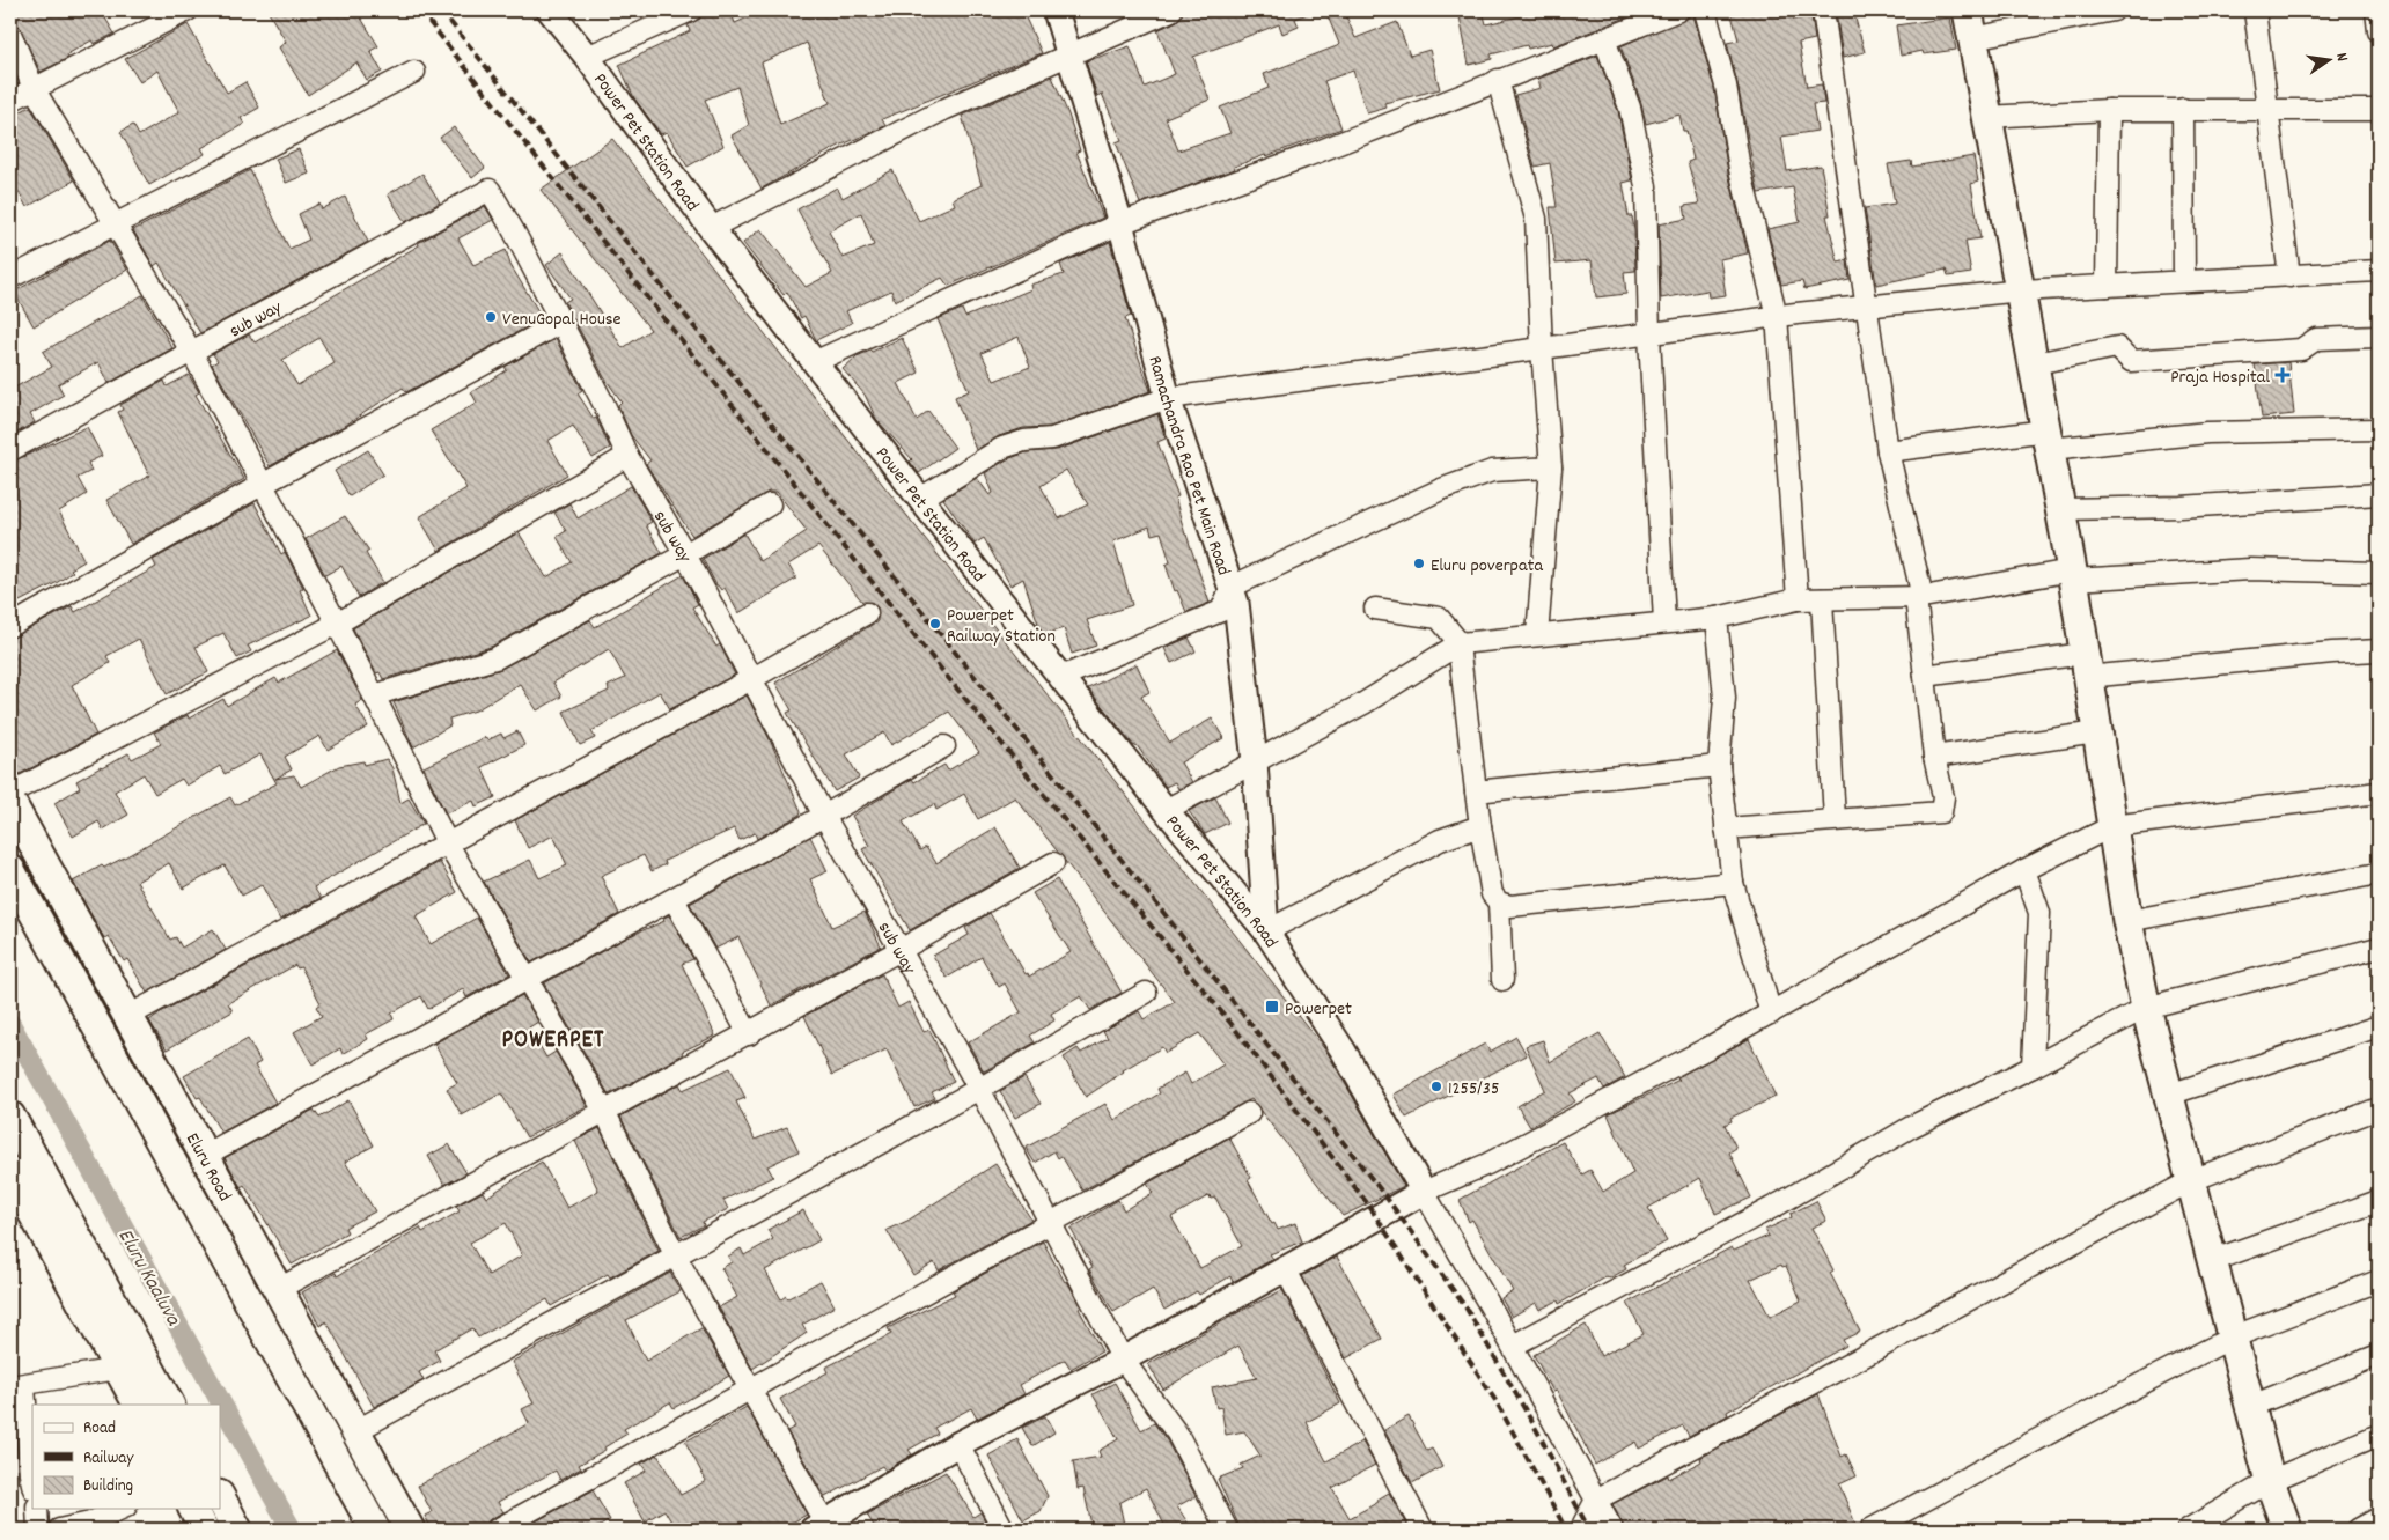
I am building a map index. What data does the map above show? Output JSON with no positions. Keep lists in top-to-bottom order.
{
  "streets": {
    "main road": ["Eluru Road"],
    "street": ["Power Pet Station Road", "sub way", "Ramachandra Rao Pet Main Road"]
  },
  "crossings": [
    ["Power Pet Station Road", "Ramachandra Rao Pet Main Road"]
  ],
  "districts": ["POWERPET"],
  "water": ["Eluru Kaaluva"],
  "places": {
    "other": [
      "VenuGopal House",
      "Eluru poverpata",
      "Powerpet Railway Station",
      "1255/35"
    ],
    "health": ["Praja Hospital"],
    "transit": ["Powerpet"]
  },
  "legend": ["Road", "Railway", "Building"],
  "north": "right"
}
